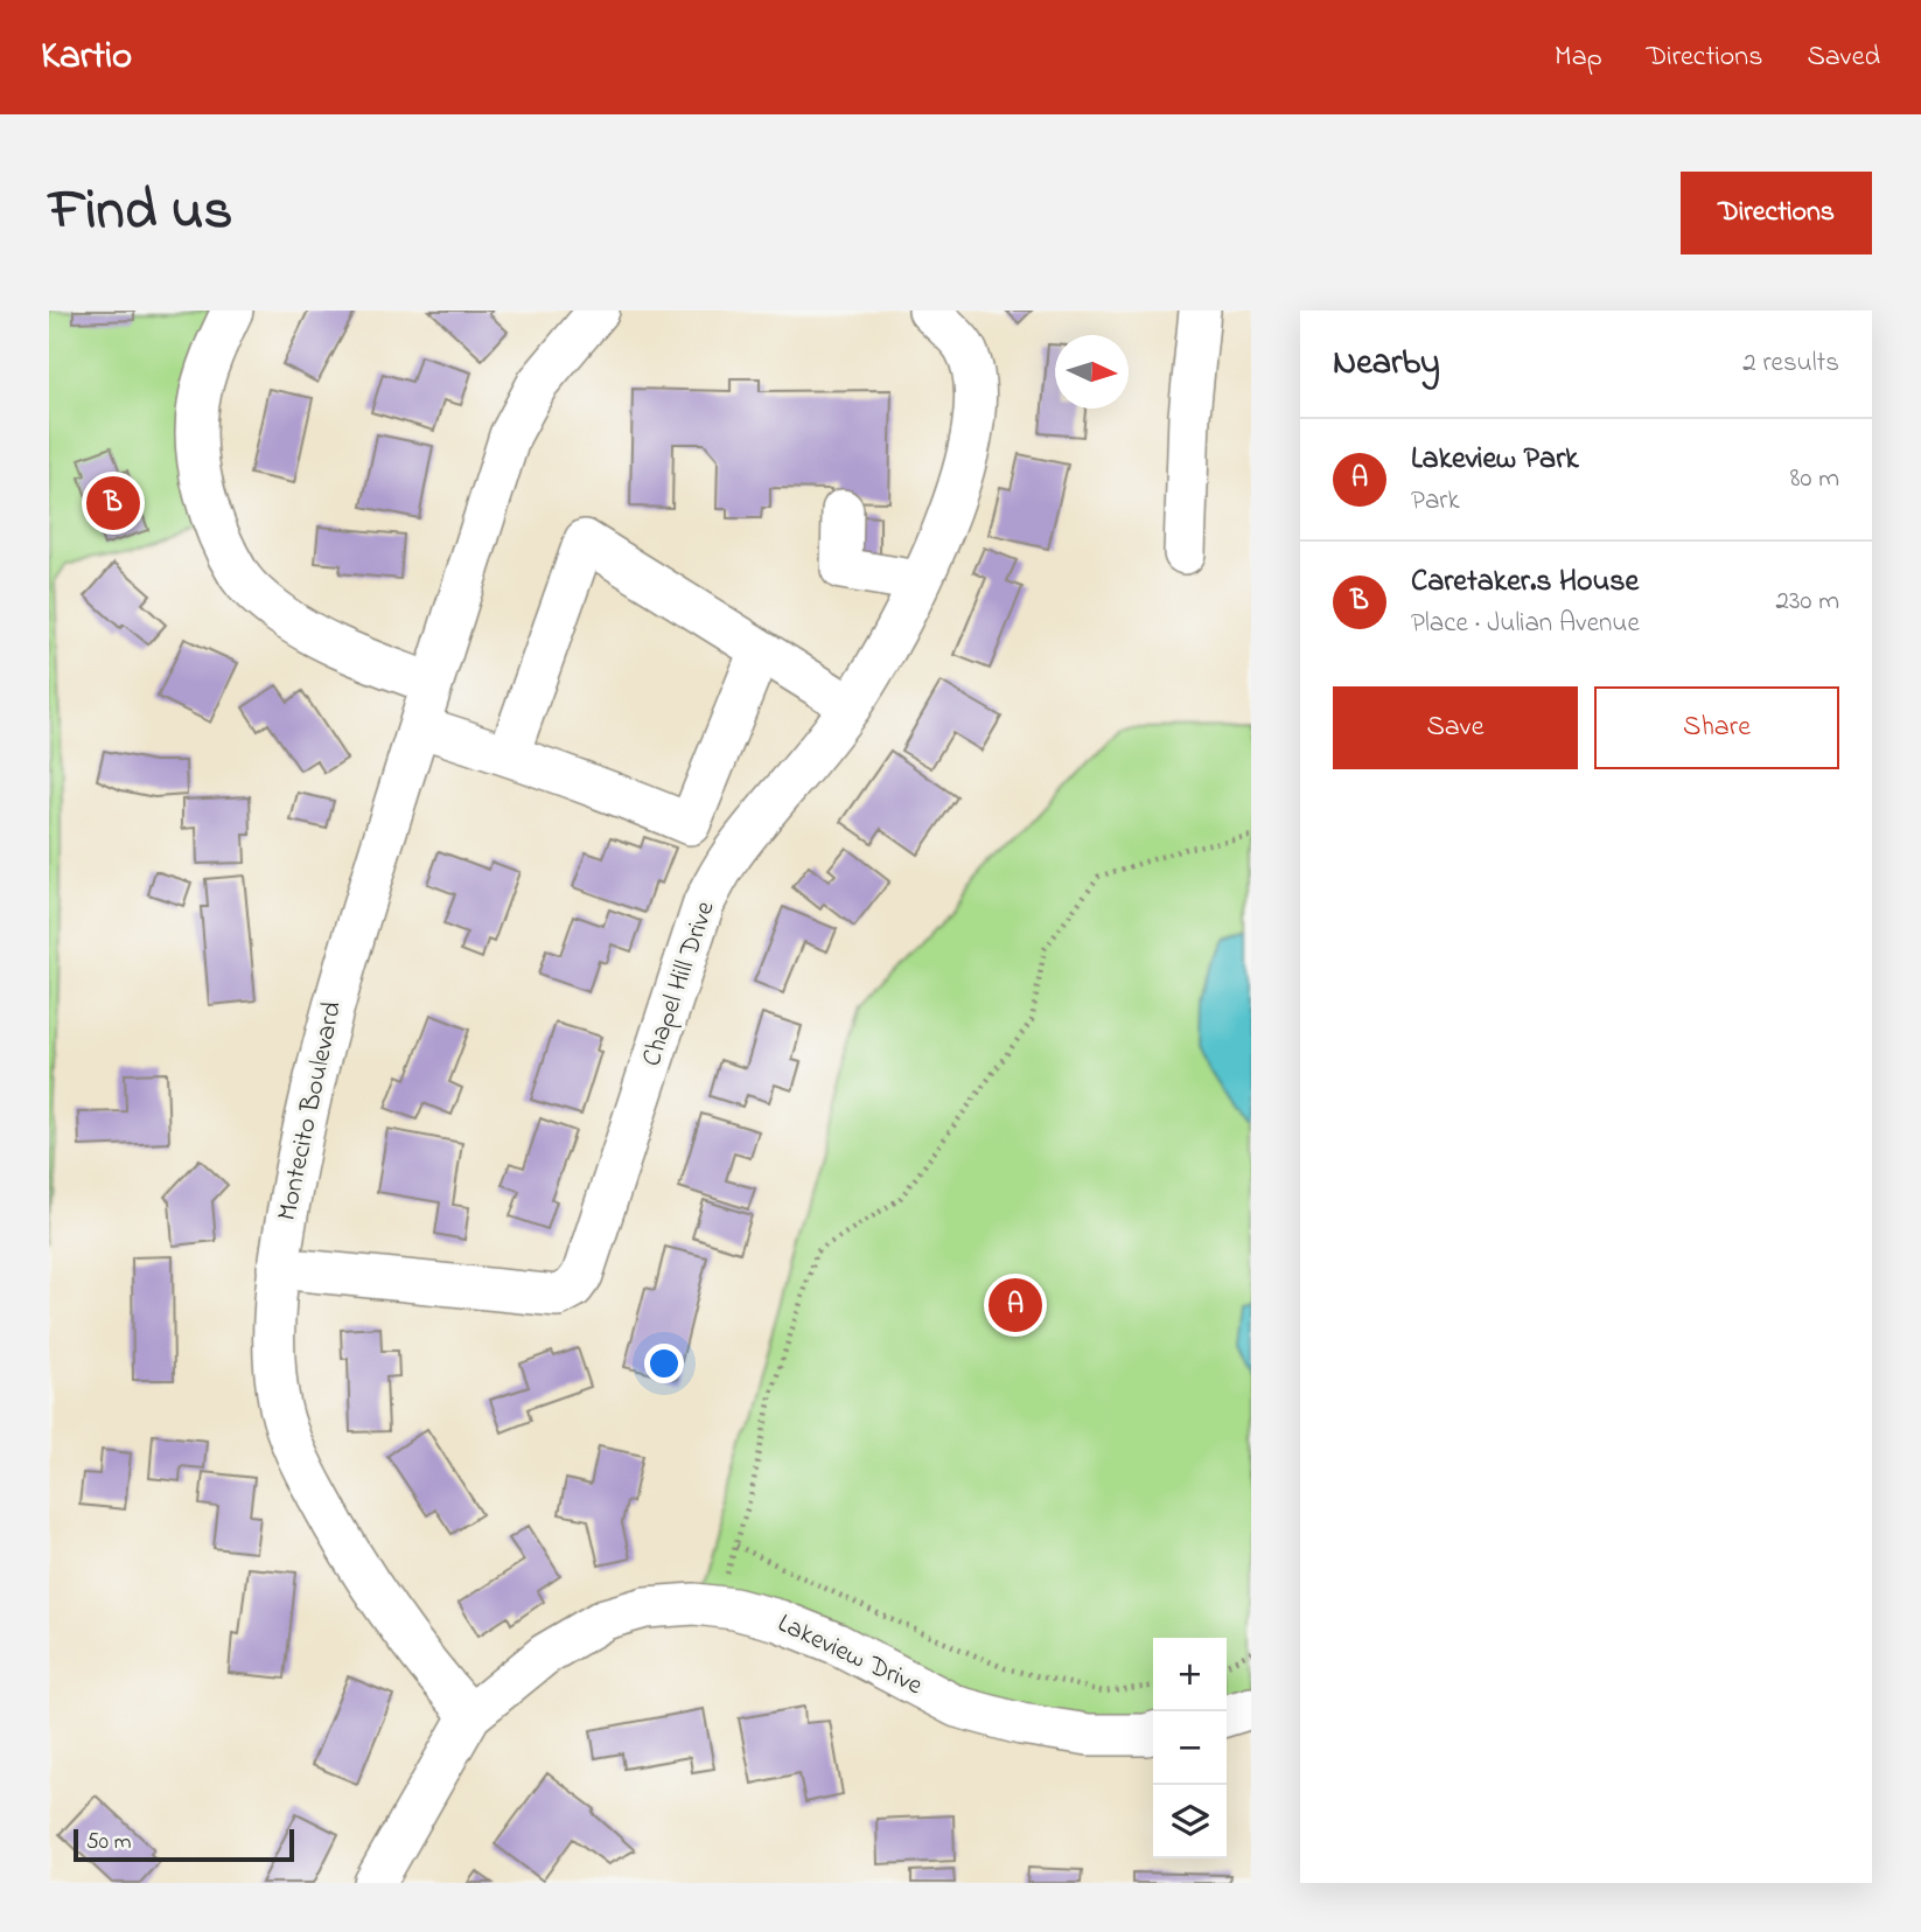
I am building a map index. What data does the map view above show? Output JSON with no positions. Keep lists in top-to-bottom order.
{
  "streets": {
    "street": ["Chapel Hill Drive", "Montecito Boulevard", "Lakeview Drive"]
  },
  "crossings": [
    ["Chapel Hill Drive", "Montecito Boulevard"],
    ["Montecito Boulevard", "Lakeview Drive"]
  ],
  "scale_bar": "50 m",
  "north": "right",
  "page": {
    "header": "Kartio",
    "nav": ["Map", "Directions", "Saved"],
    "title": "Find us",
    "buttons": [
      "Directions",
      ["Save", "Share"]
    ],
    "heading": ["Nearby", "2 results"],
    "list": [
      {
        "mark": "A",
        "name": "Lakeview Park",
        "note": "Park",
        "value": "80 m"
      },
      {
        "mark": "B",
        "name": "Caretaker.s House",
        "note": "Place · Julian Avenue",
        "value": "230 m"
      }
    ],
    "pins": ["B", "A"],
    "map_buttons": ["+", "−"],
    "scale": "50 m"
  }
}
